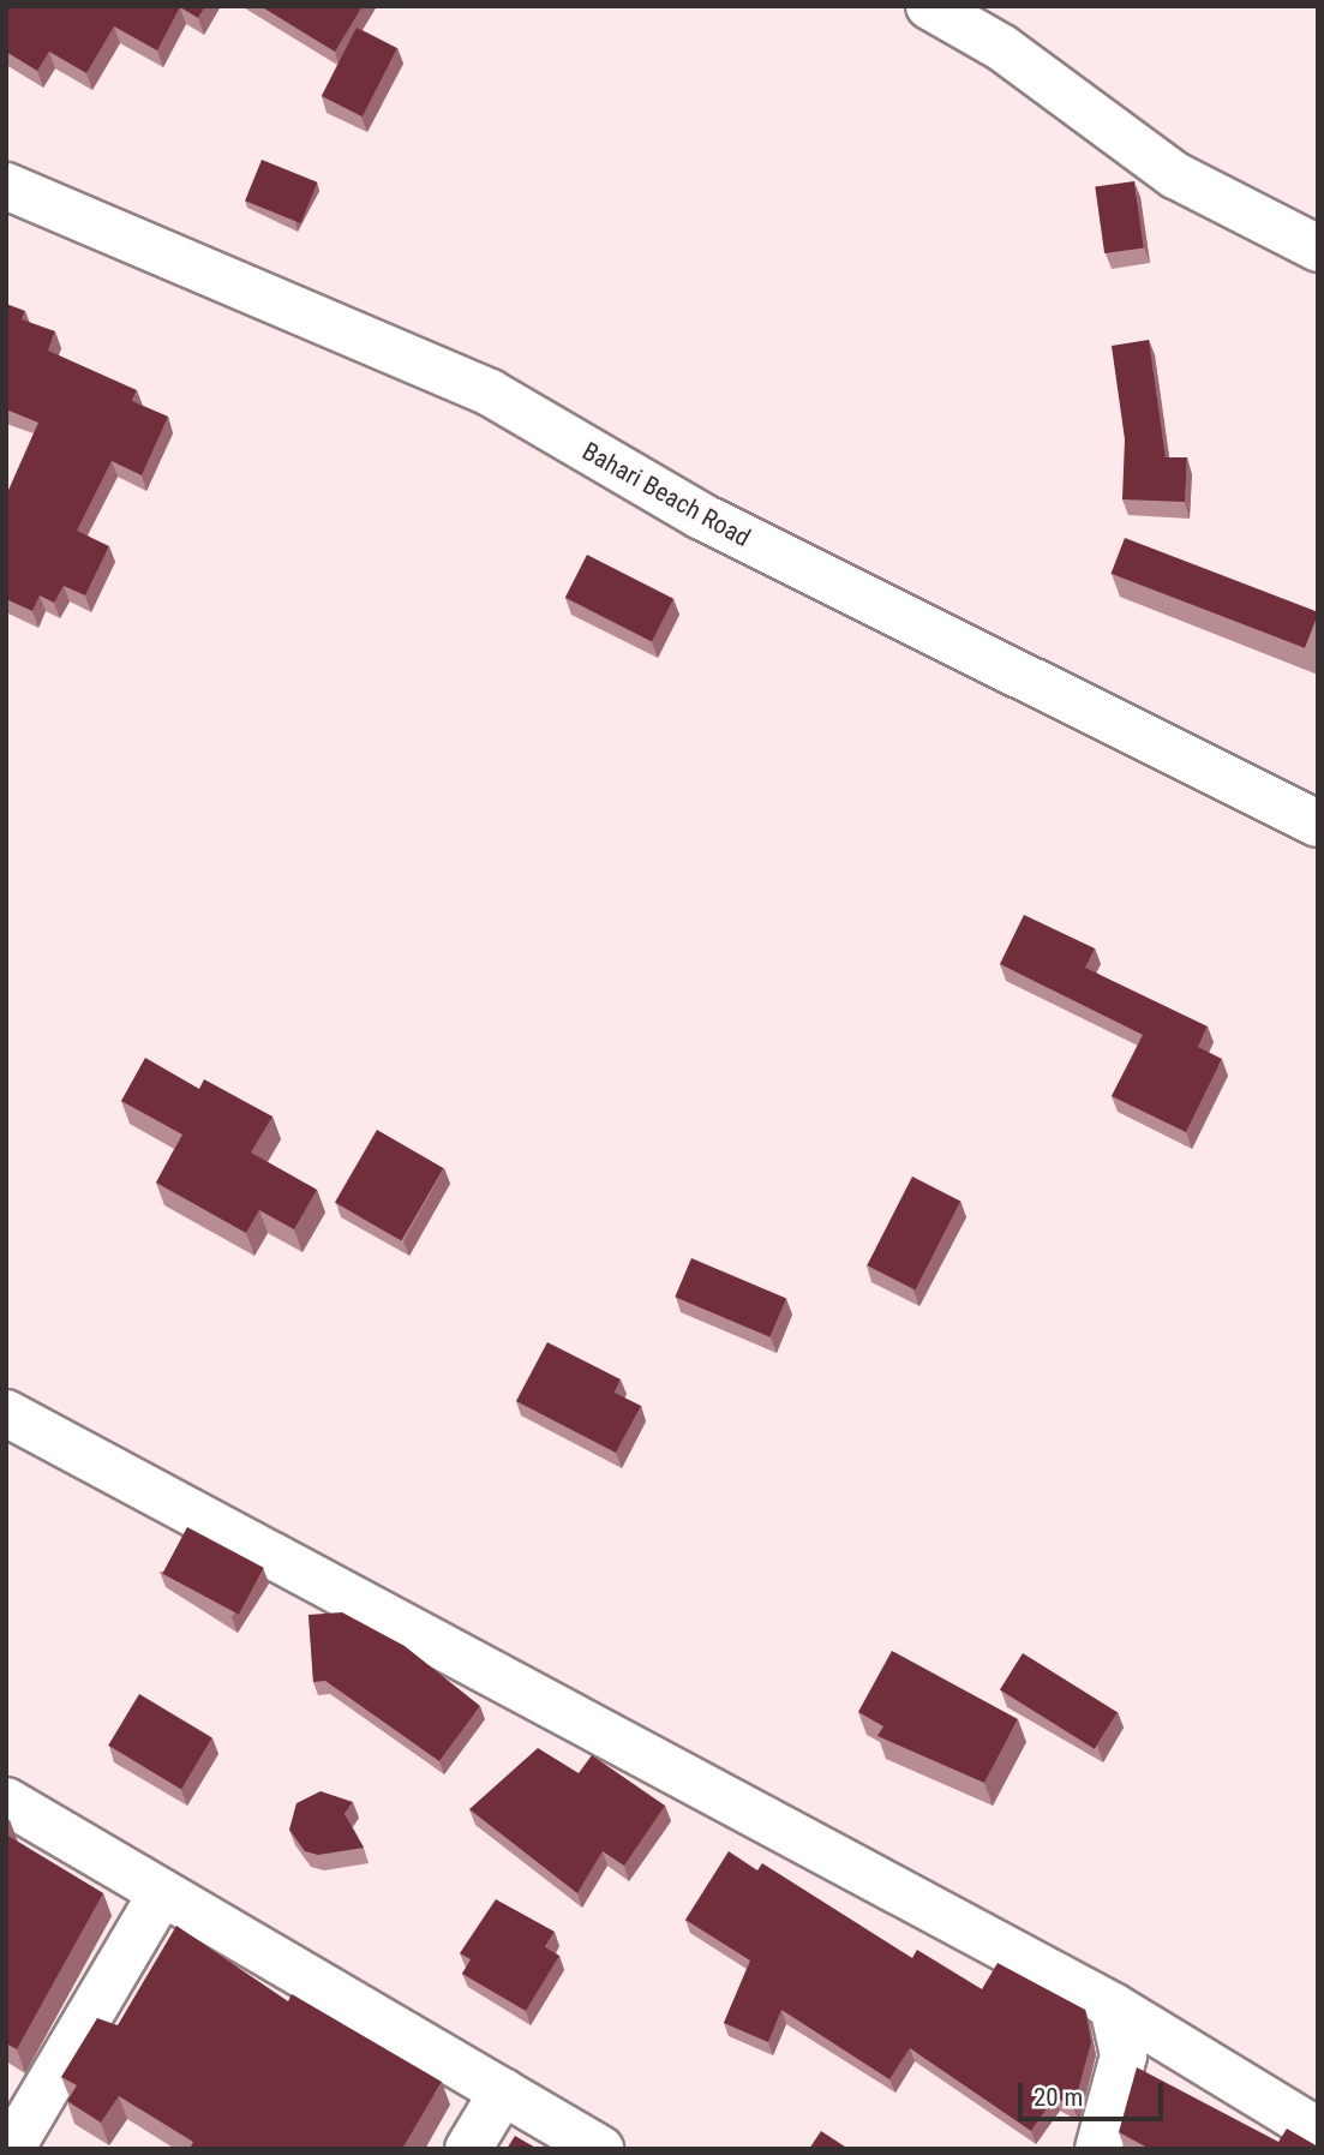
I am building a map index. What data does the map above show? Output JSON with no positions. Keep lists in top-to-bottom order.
{
  "streets": {
    "street": ["Bahari Beach Road"]
  },
  "scale_bar": "20 m"
}
